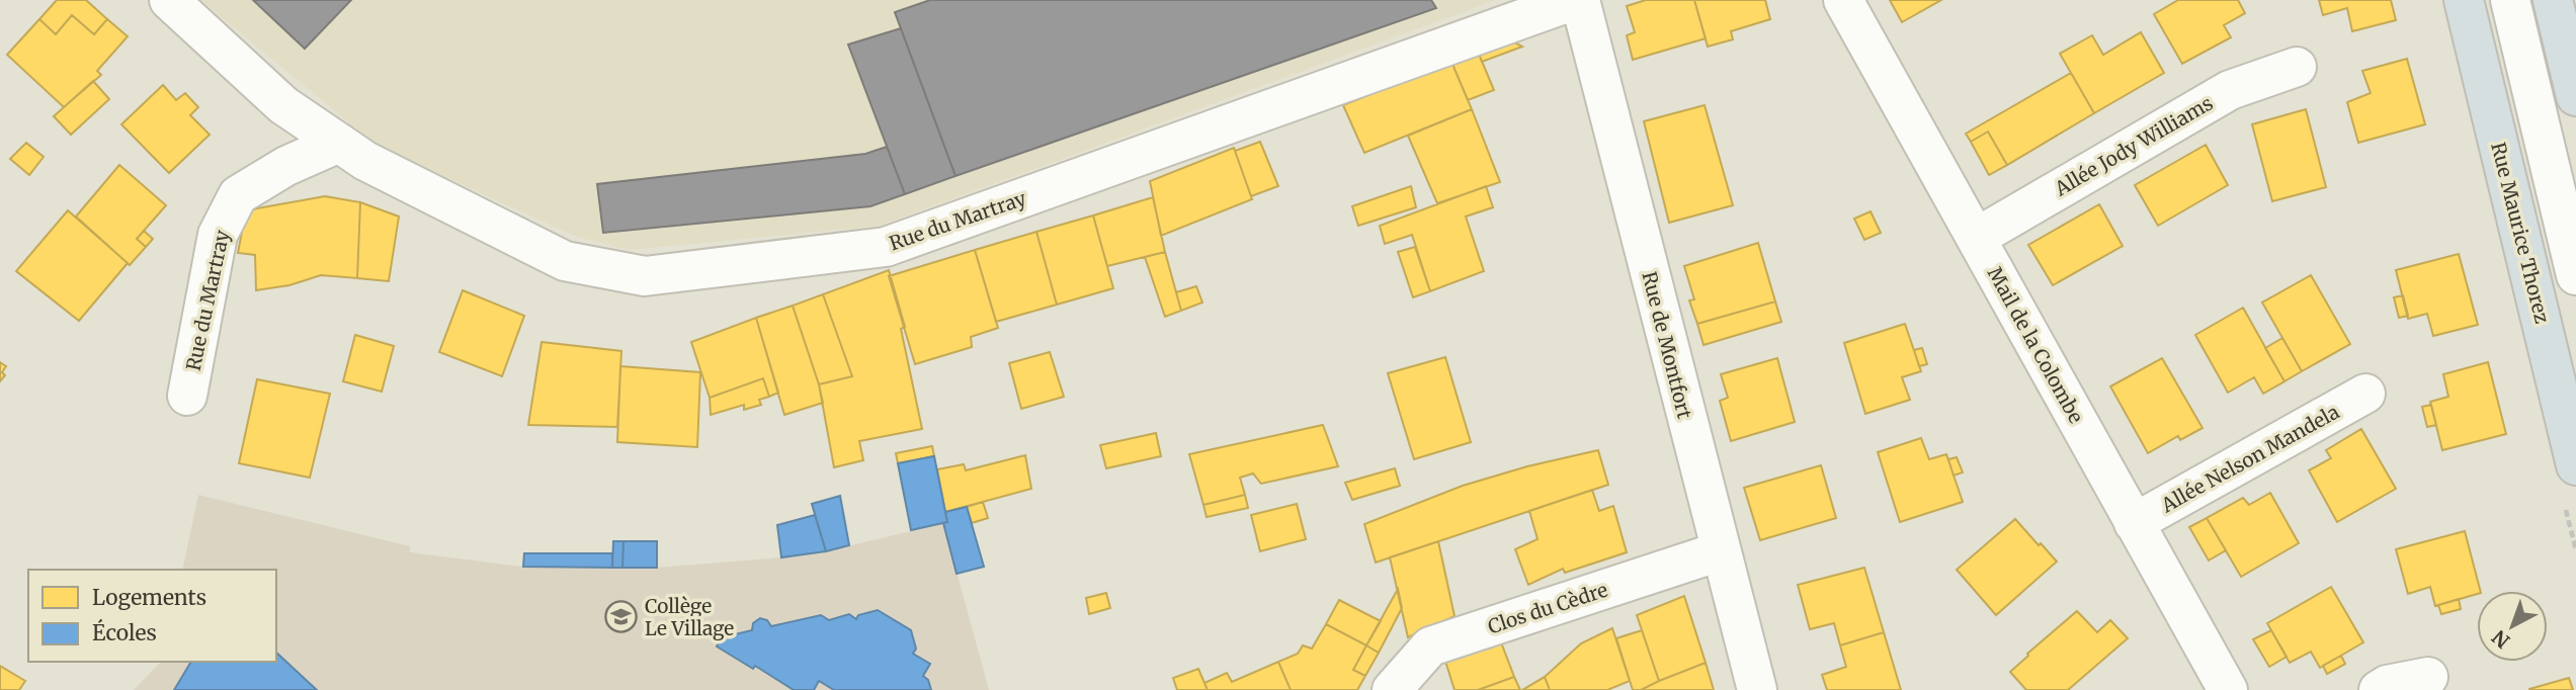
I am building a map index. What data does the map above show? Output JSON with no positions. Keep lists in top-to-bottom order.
{
  "streets": {
    "main road": ["Rue Maurice Thorez"],
    "street": [
      "Allée Jody Williams",
      "Rue du Martray",
      "Rue de Montfort",
      "Mail de la Colombe",
      "Allée Nelson Mandela",
      "Clos du Cèdre"
    ]
  },
  "crossings": [
    ["Allée Jody Williams", "Mail de la Colombe"],
    ["Rue du Martray", "Rue de Montfort"],
    ["Rue de Montfort", "Clos du Cèdre"],
    ["Mail de la Colombe", "Allée Nelson Mandela"]
  ],
  "places": {
    "school or university": ["Collège Le Village"]
  },
  "legend": ["Logements", "Écoles"],
  "north": "bottom left"
}
